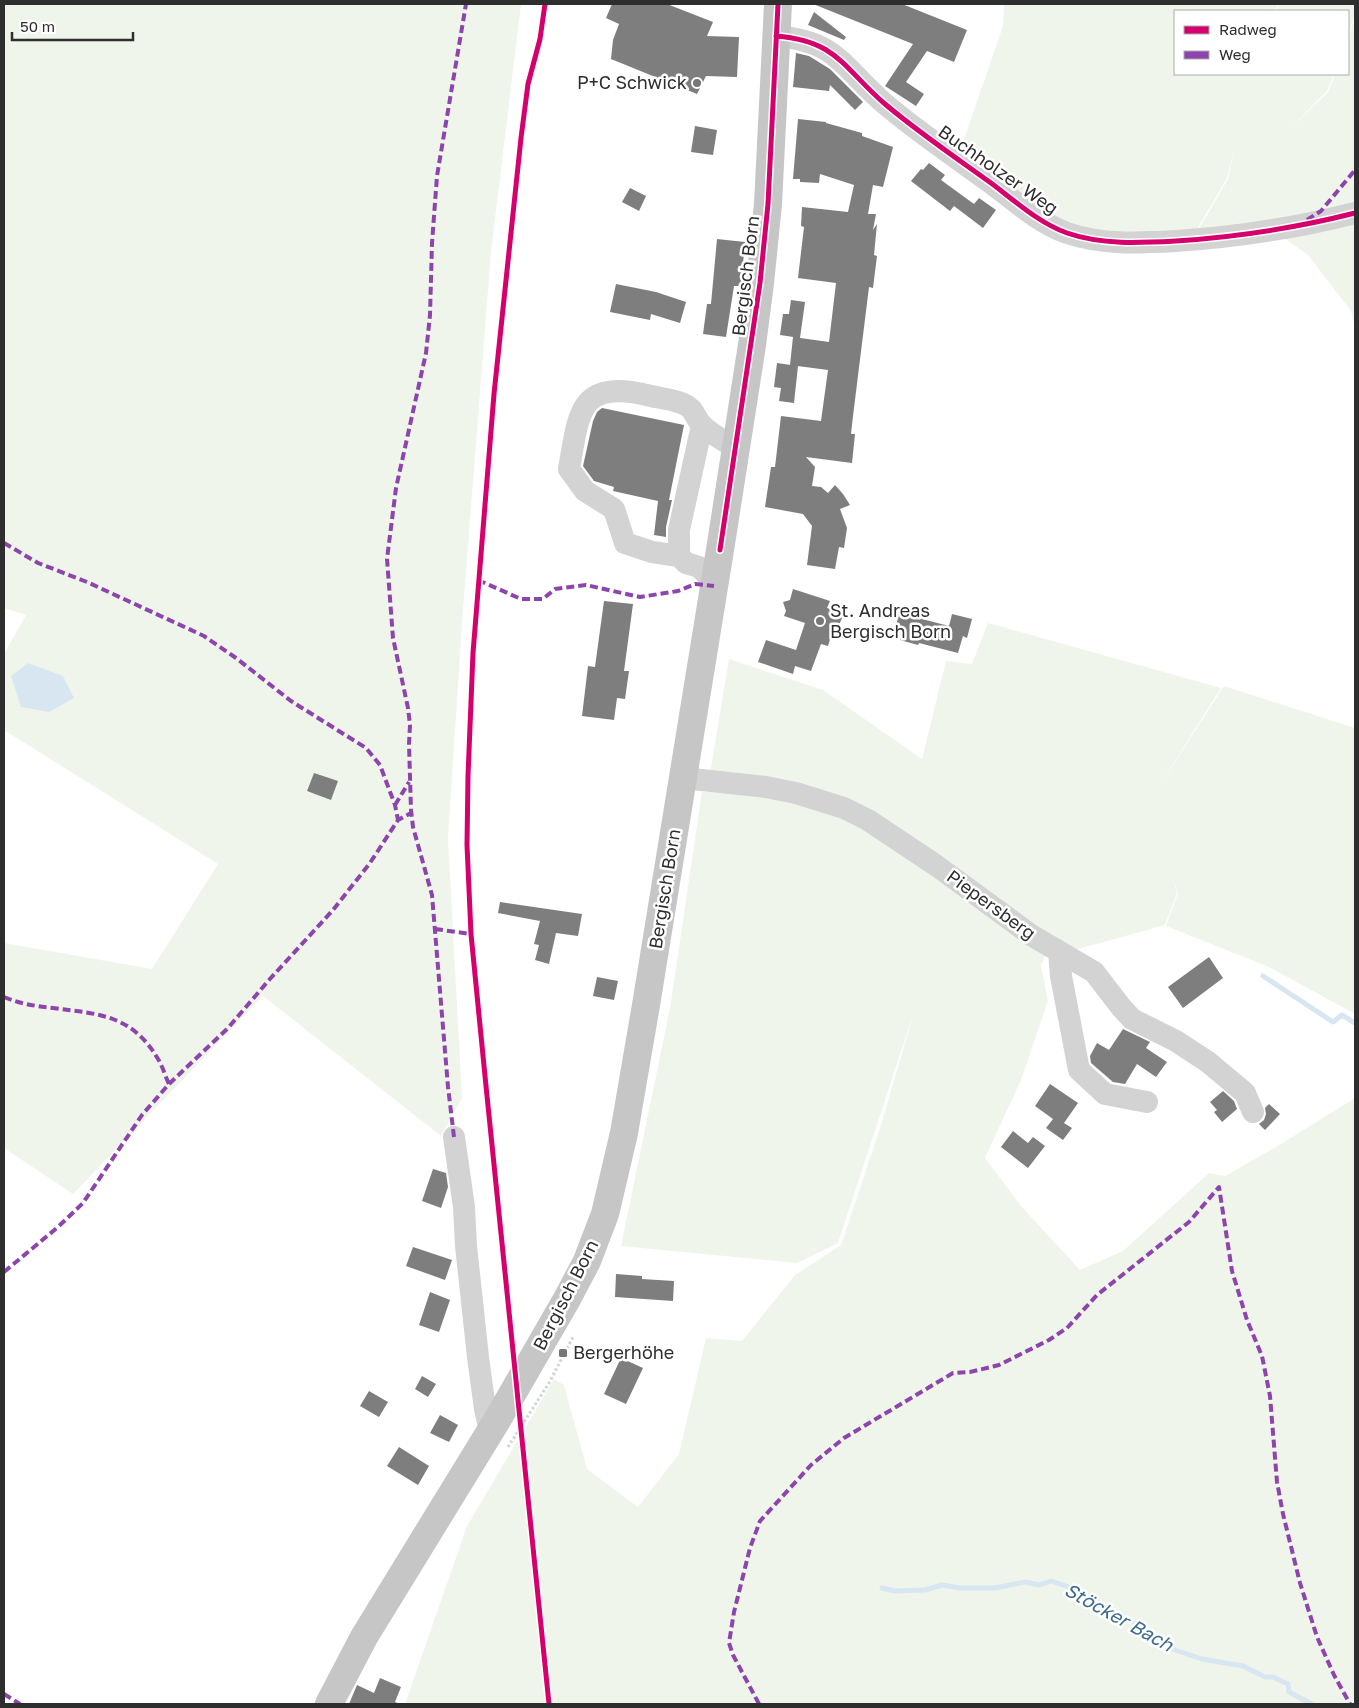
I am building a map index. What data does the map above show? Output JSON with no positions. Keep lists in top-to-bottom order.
{
  "streets": {
    "main road": ["Bergisch Born"],
    "street": ["Buchholzer Weg", "Piepersberg"]
  },
  "crossings": [
    ["Buchholzer Weg", "Bergisch Born"],
    ["Bergisch Born", "Piepersberg"]
  ],
  "water": ["Stöcker Bach"],
  "places": {
    "other": ["P+C Schwick", "St. Andreas Bergisch Born"],
    "transit": ["Bergerhöhe"]
  },
  "legend": ["Radweg", "Weg"],
  "scale_bar": "50 m"
}
